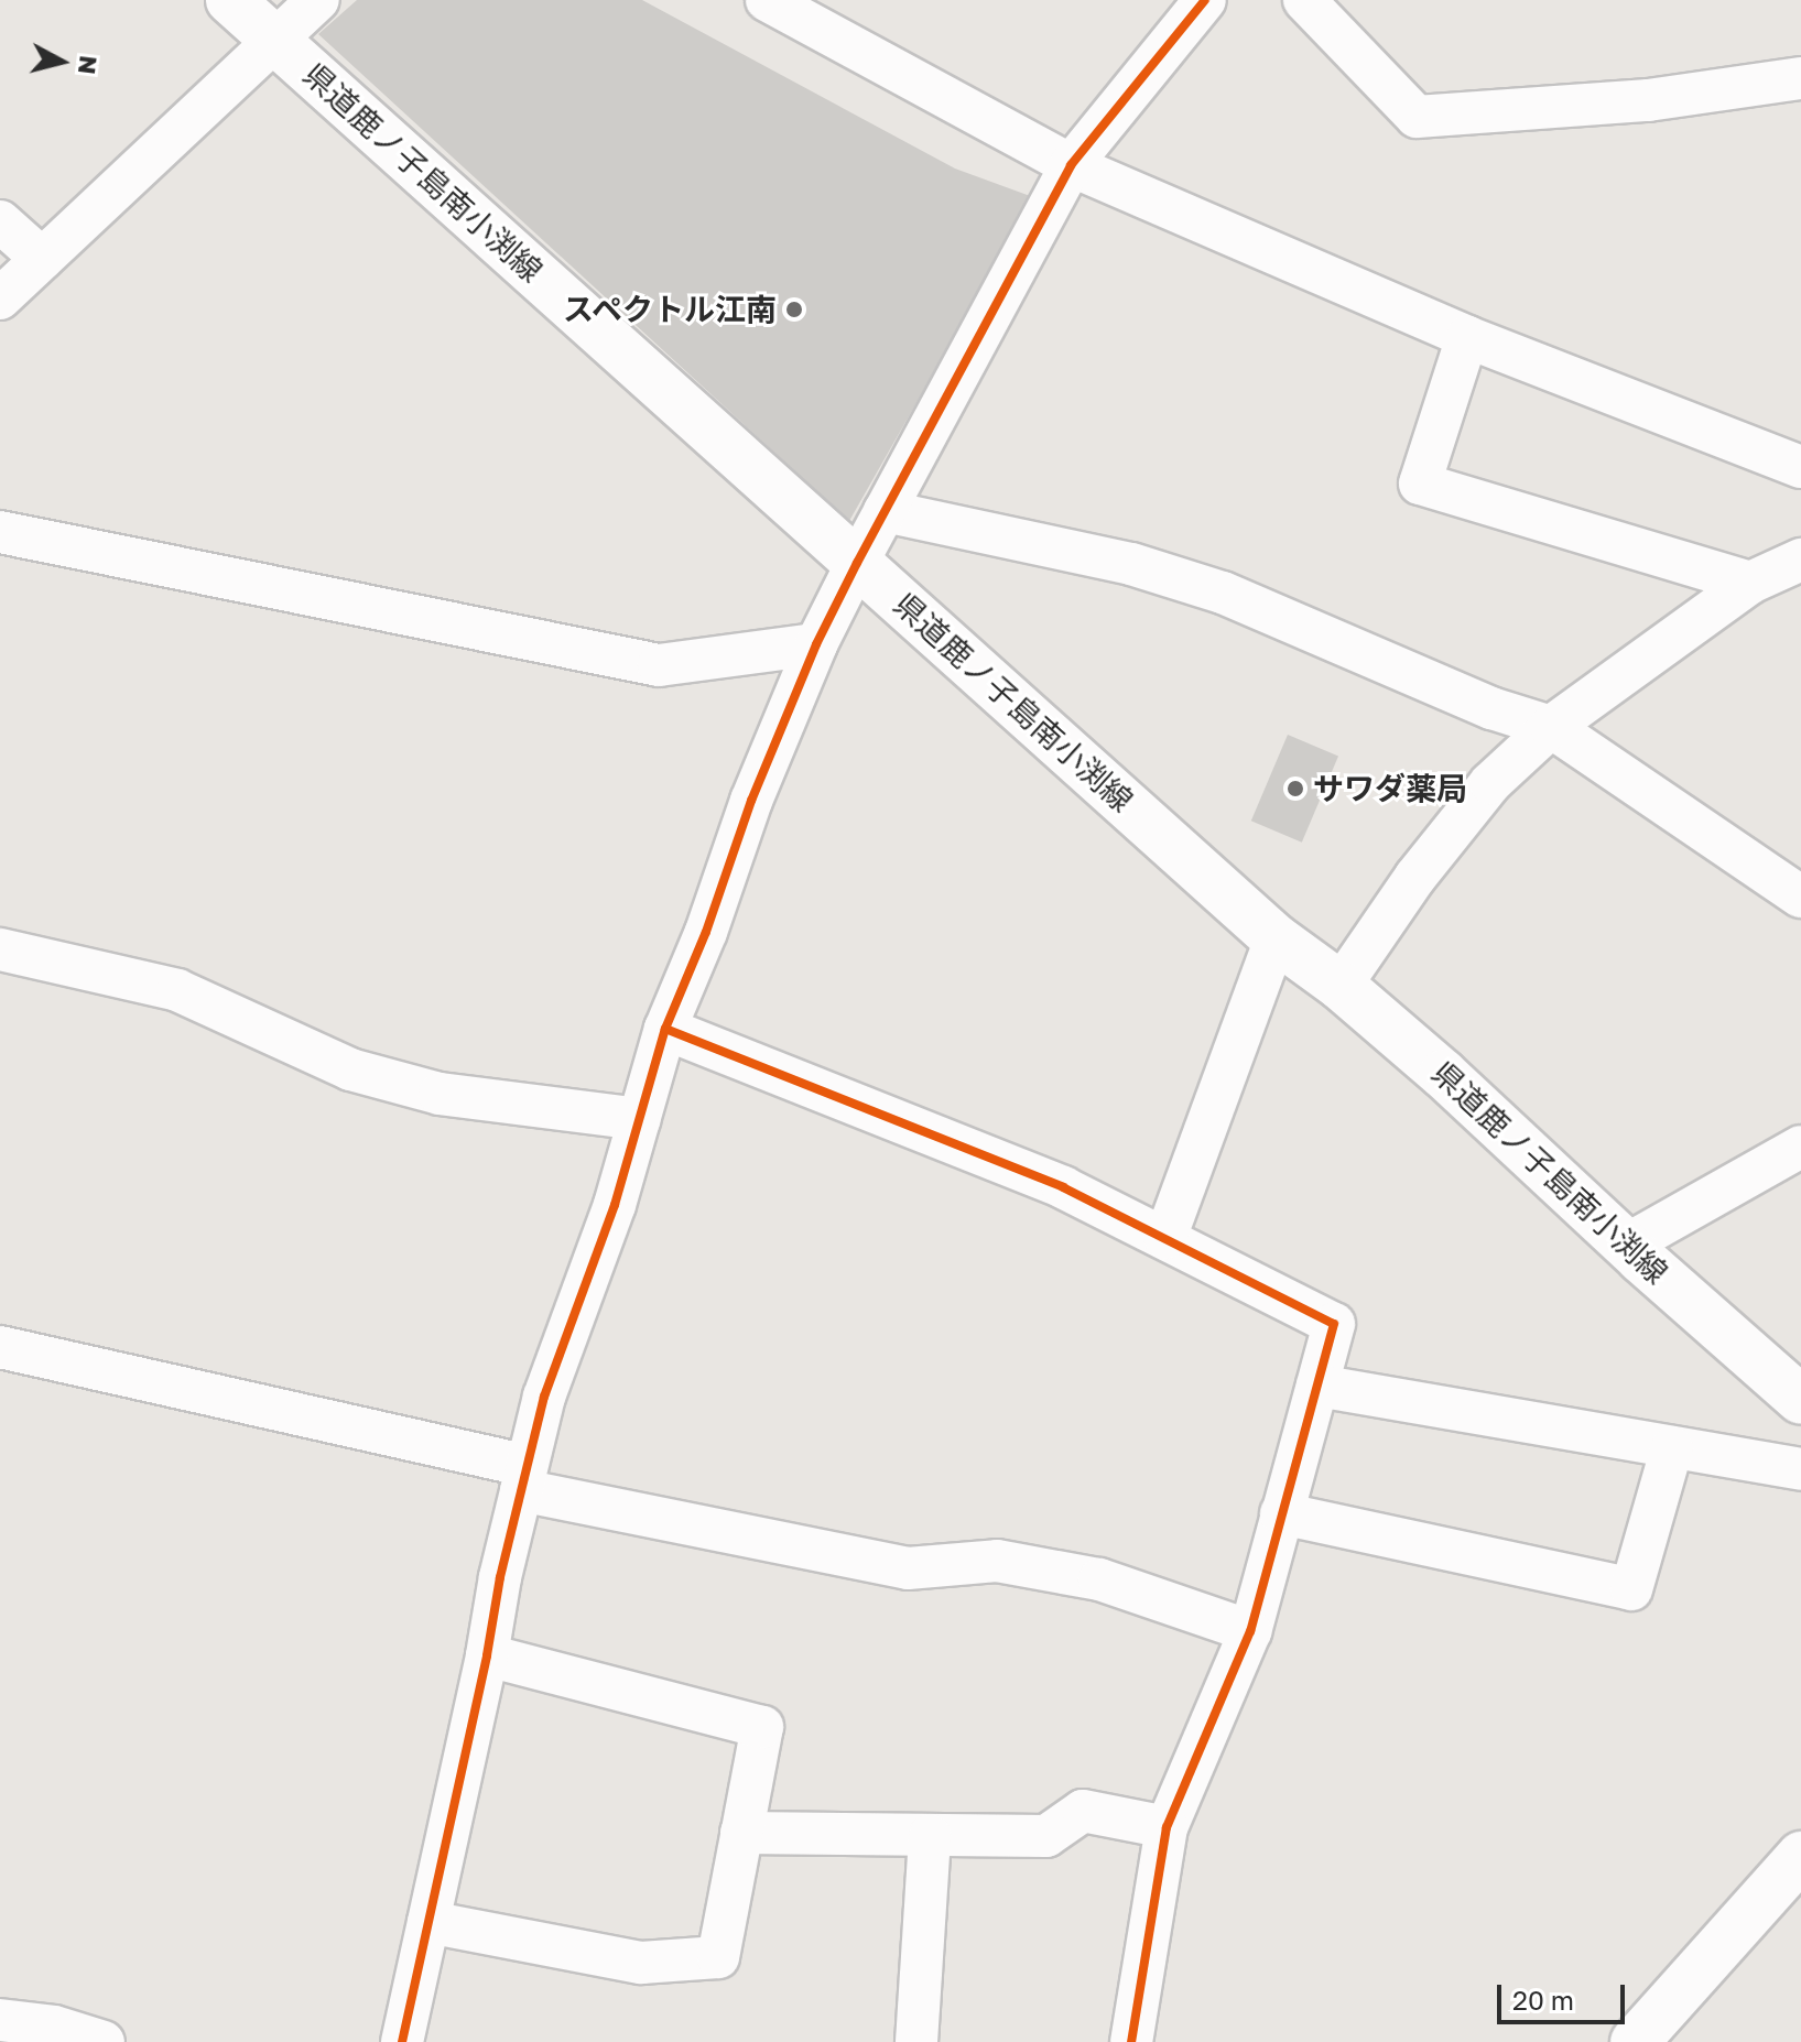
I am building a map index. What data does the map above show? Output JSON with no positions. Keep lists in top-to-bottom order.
{
  "streets": {
    "main road": ["県道鹿ノ子島南小渕線"]
  },
  "places": ["スペクトル江南", "サワダ薬局"],
  "scale_bar": "20 m",
  "north": "right"
}
